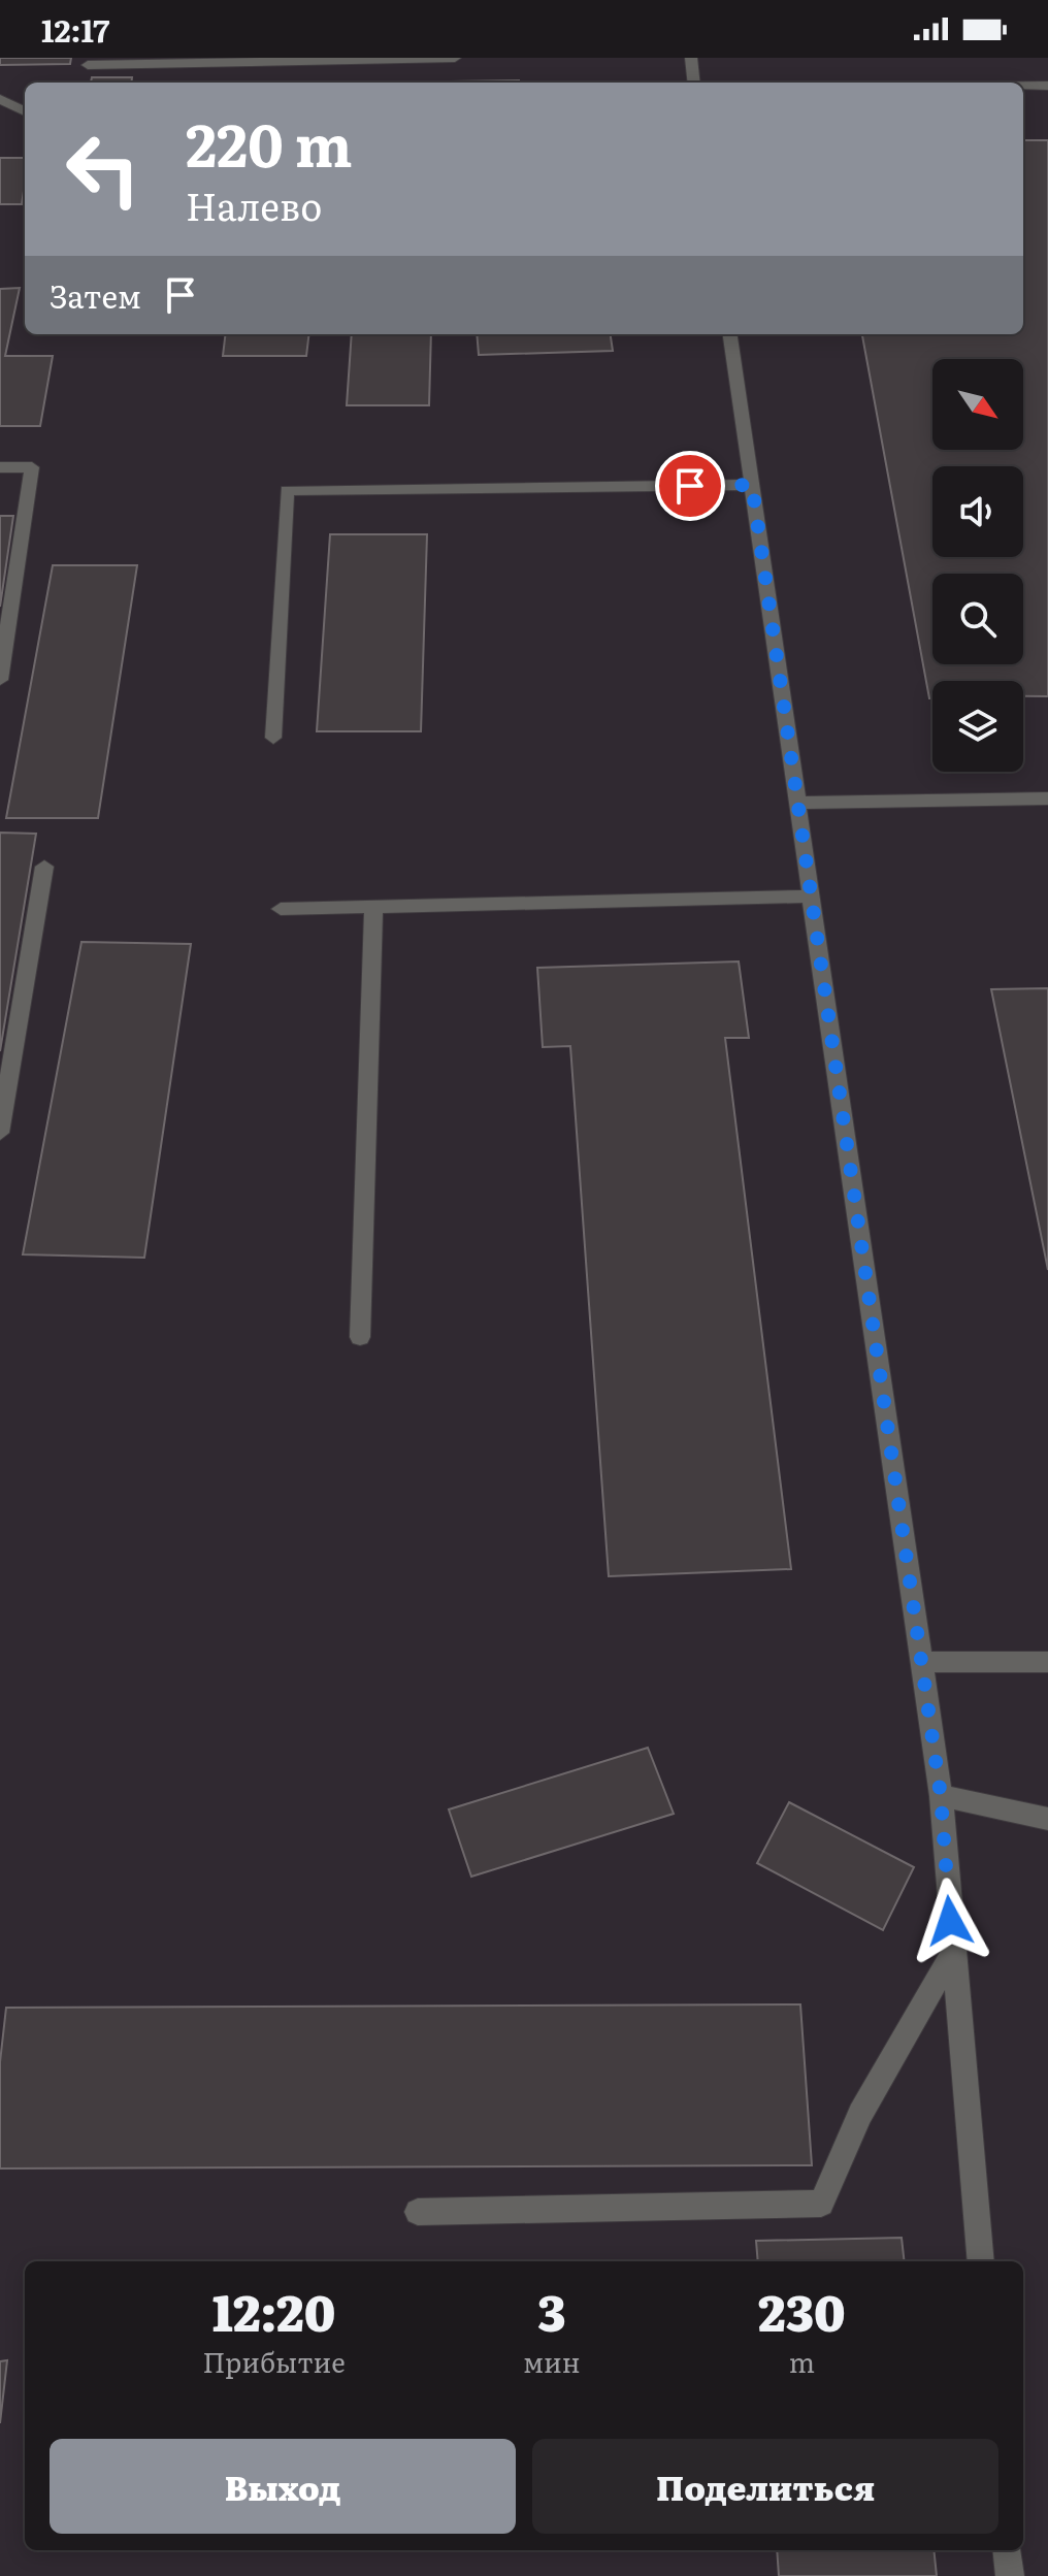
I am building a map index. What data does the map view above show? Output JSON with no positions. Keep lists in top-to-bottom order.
{
  "north": "bottom right",
  "page": {
    "status": "12:17",
    "turn": ["220 m", "Налево"],
    "then": "Затем",
    "eta": [
      "12:20",
      "Прибытие",
      "3",
      "мин",
      "230",
      "m"
    ],
    "buttons": ["Выход", "Поделиться"]
  }
}
